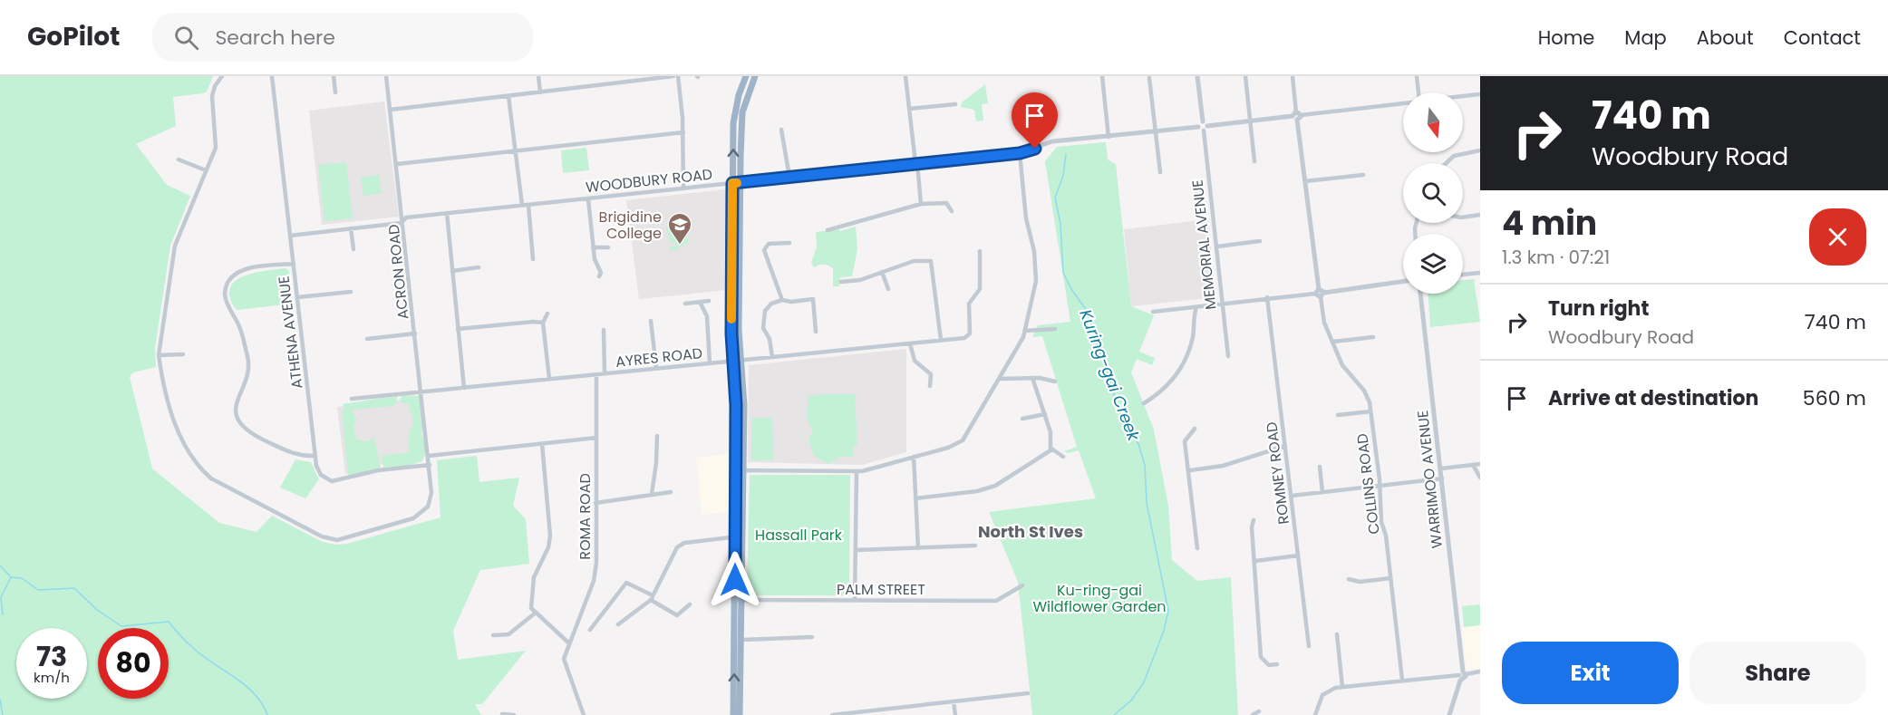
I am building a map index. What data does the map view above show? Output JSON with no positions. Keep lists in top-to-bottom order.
{
  "streets": {
    "street": [
      "WOODBURY ROAD",
      "MEMORIAL AVENUE",
      "ACRON ROAD",
      "ATHENA AVENUE",
      "AYRES ROAD",
      "ROMNEY ROAD",
      "WARRIMOO AVENUE",
      "COLLINS ROAD",
      "ROMA ROAD",
      "PALM STREET"
    ]
  },
  "crossings": [
    ["WOODBURY ROAD", "MEMORIAL AVENUE"],
    ["WOODBURY ROAD", "ACRON ROAD"],
    ["WOODBURY ROAD", "ATHENA AVENUE"],
    ["WOODBURY ROAD", "COLLINS ROAD"],
    ["ACRON ROAD", "ATHENA AVENUE"],
    ["ACRON ROAD", "AYRES ROAD"],
    ["AYRES ROAD", "ROMA ROAD"]
  ],
  "districts": ["North St Ives"],
  "water": ["Kuring-gai Creek"],
  "parks": ["Hassall Park", "Ku-ring-gai Wildflower Garden"],
  "places": {
    "school or university": ["Brigidine College"]
  },
  "north": "bottom",
  "page": {
    "header": "GoPilot",
    "search": "Search here",
    "nav": [
      "Home",
      "Map",
      "About",
      "Contact"
    ],
    "turn": ["740 m", "Woodbury Road"],
    "heading": ["4 min", "1.3 km · 07:21"],
    "list": [
      {
        "name": "Turn right",
        "note": "Woodbury Road",
        "value": "740 m"
      },
      {
        "name": "Arrive at destination",
        "value": "560 m"
      }
    ],
    "speed": "73 km/h",
    "limit": "80",
    "buttons": ["Exit", "Share"]
  }
}
